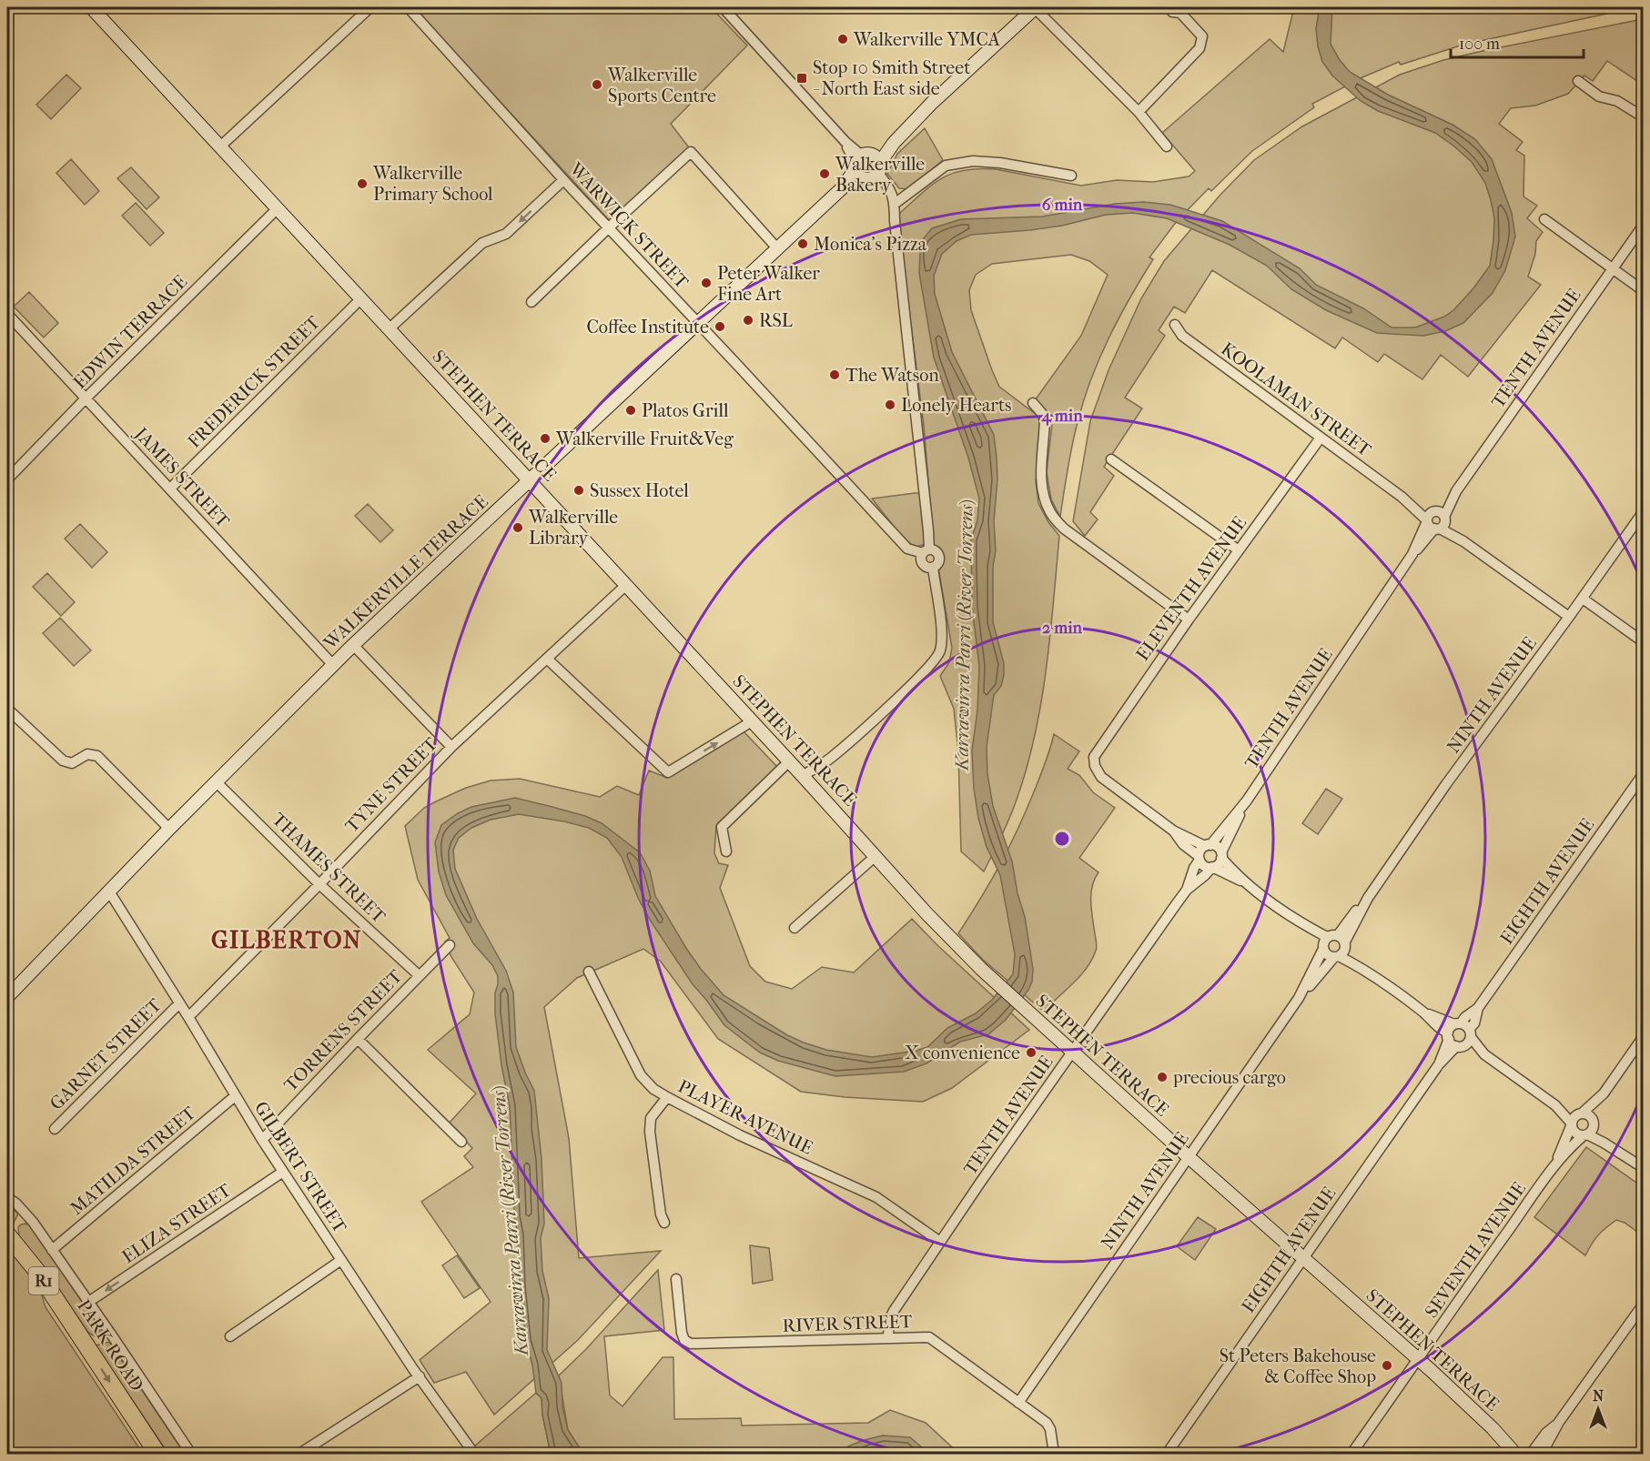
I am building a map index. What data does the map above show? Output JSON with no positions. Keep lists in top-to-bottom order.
{
  "streets": {
    "highway": ["R1", "PARK ROAD"],
    "main road": ["STEPHEN TERRACE", "WALKERVILLE TERRACE"],
    "street": [
      "WARWICK STREET",
      "EDWIN TERRACE",
      "TENTH AVENUE",
      "FREDERICK STREET",
      "KOOLAMAN STREET",
      "JAMES STREET",
      "ELEVENTH AVENUE",
      "NINTH AVENUE",
      "TYNE STREET",
      "THAMES STREET",
      "EIGHTH AVENUE",
      "TORRENS STREET",
      "GARNET STREET",
      "PLAYER AVENUE",
      "MATILDA STREET",
      "GILBERT STREET",
      "ELIZA STREET",
      "SEVENTH AVENUE",
      "RIVER STREET"
    ]
  },
  "crossings": [
    ["WARWICK STREET", "WALKERVILLE TERRACE"],
    ["EDWIN TERRACE", "STEPHEN TERRACE"],
    ["EDWIN TERRACE", "JAMES STREET"],
    ["TENTH AVENUE", "KOOLAMAN STREET"],
    ["TENTH AVENUE", "STEPHEN TERRACE"],
    ["TENTH AVENUE", "PLAYER AVENUE"],
    ["TENTH AVENUE", "RIVER STREET"],
    ["FREDERICK STREET", "STEPHEN TERRACE"],
    ["FREDERICK STREET", "JAMES STREET"],
    ["KOOLAMAN STREET", "ELEVENTH AVENUE"],
    ["KOOLAMAN STREET", "NINTH AVENUE"],
    ["STEPHEN TERRACE", "WALKERVILLE TERRACE"],
    ["STEPHEN TERRACE", "NINTH AVENUE"],
    ["STEPHEN TERRACE", "TYNE STREET"],
    ["STEPHEN TERRACE", "EIGHTH AVENUE"],
    ["STEPHEN TERRACE", "SEVENTH AVENUE"],
    ["JAMES STREET", "WALKERVILLE TERRACE"],
    ["WALKERVILLE TERRACE", "THAMES STREET"],
    ["WALKERVILLE TERRACE", "GILBERT STREET"],
    ["NINTH AVENUE", "RIVER STREET"],
    ["TYNE STREET", "THAMES STREET"],
    ["TYNE STREET", "GILBERT STREET"],
    ["THAMES STREET", "TORRENS STREET"],
    ["TORRENS STREET", "GILBERT STREET"],
    ["GARNET STREET", "GILBERT STREET"],
    ["MATILDA STREET", "GILBERT STREET"],
    ["GILBERT STREET", "ELIZA STREET"]
  ],
  "one_way": ["ELIZA STREET", "PARK ROAD"],
  "districts": ["GILBERTON"],
  "water": ["Karrawirra Parri (River Torrens)"],
  "places": {
    "other": [
      "Walkerville YMCA",
      "Walkerville Sports Centre",
      "Walkerville Bakery",
      "Walkerville Primary School",
      "Monica's Pizza",
      "Peter Walker Fine Art",
      "RSL",
      "Coffee Institute",
      "The Watson",
      "Lonely Hearts",
      "Platos Grill",
      "Walkerville Fruit&Veg",
      "Sussex Hotel",
      "Walkerville Library",
      "X convenience",
      "precious cargo",
      "St Peters Bakehouse & Coffee Shop"
    ],
    "transit": ["Stop 10 Smith Street - North East side"]
  },
  "scale_bar": "100 m",
  "north": "top",
  "rings": ["6 min", "4 min", "2 min"]
}
